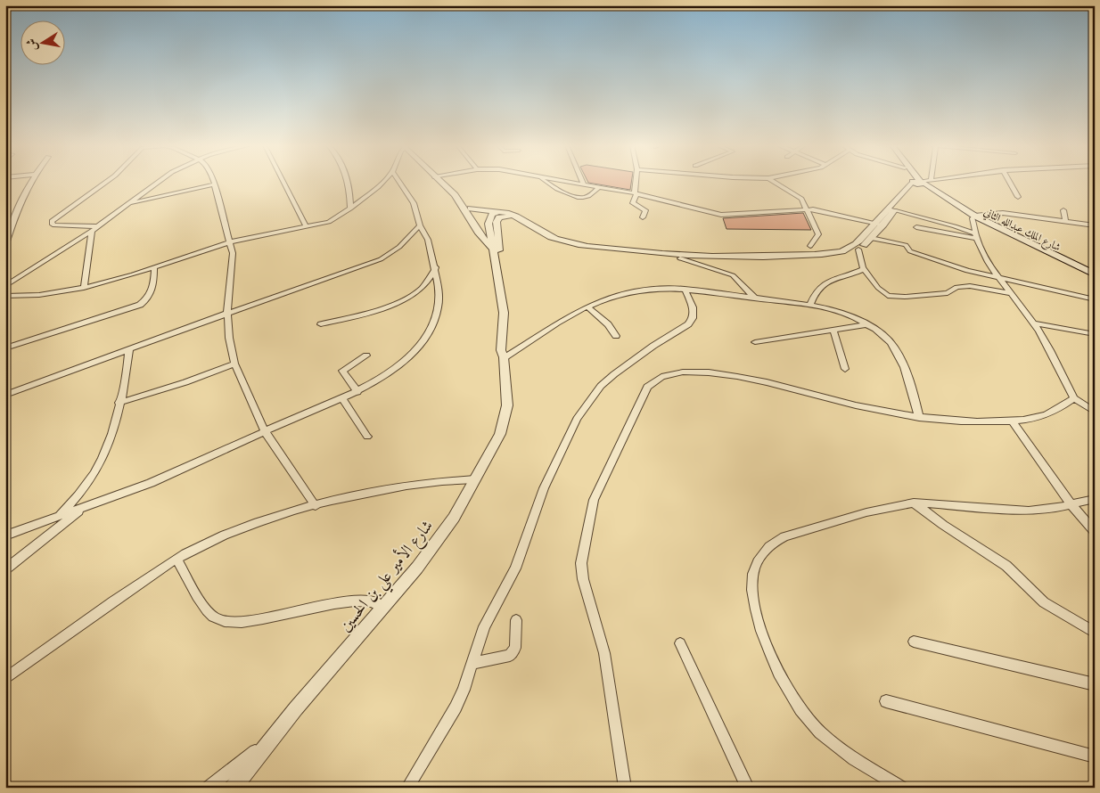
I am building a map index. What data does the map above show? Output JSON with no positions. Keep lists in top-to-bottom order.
{
  "streets": {
    "main road": ["شارع الملك عبدالله الثاني"],
    "street": ["شارع الأمير علي بن الحسين"]
  },
  "north": "left"
}
